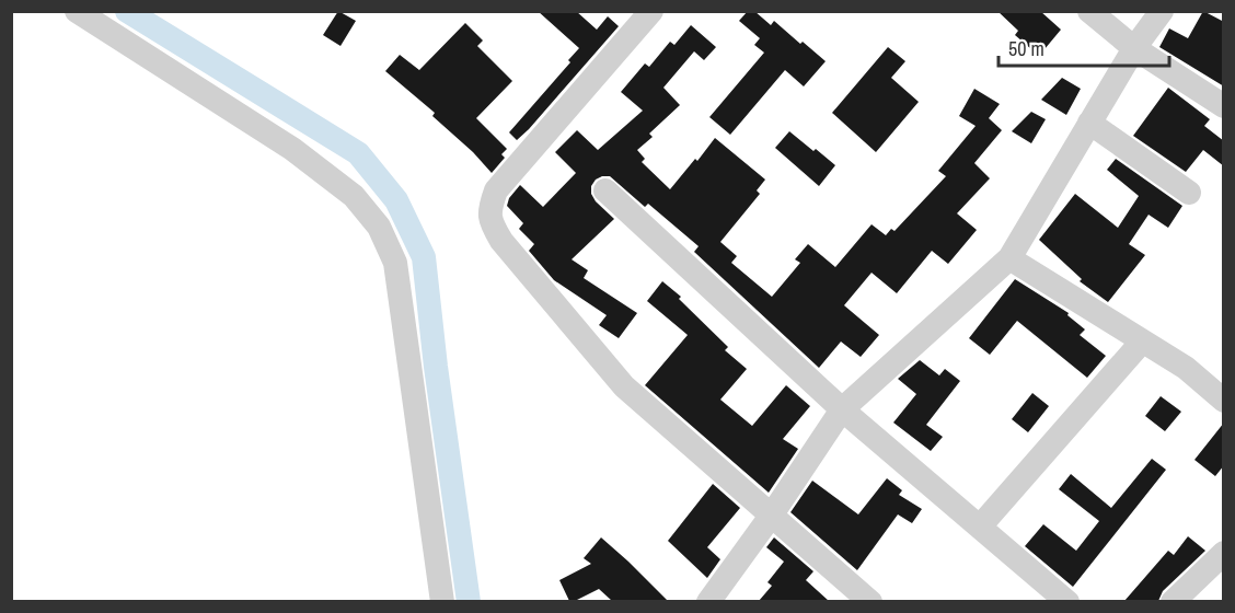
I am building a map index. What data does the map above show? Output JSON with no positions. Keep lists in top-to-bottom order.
{
  "scale_bar": "50 m"
}
